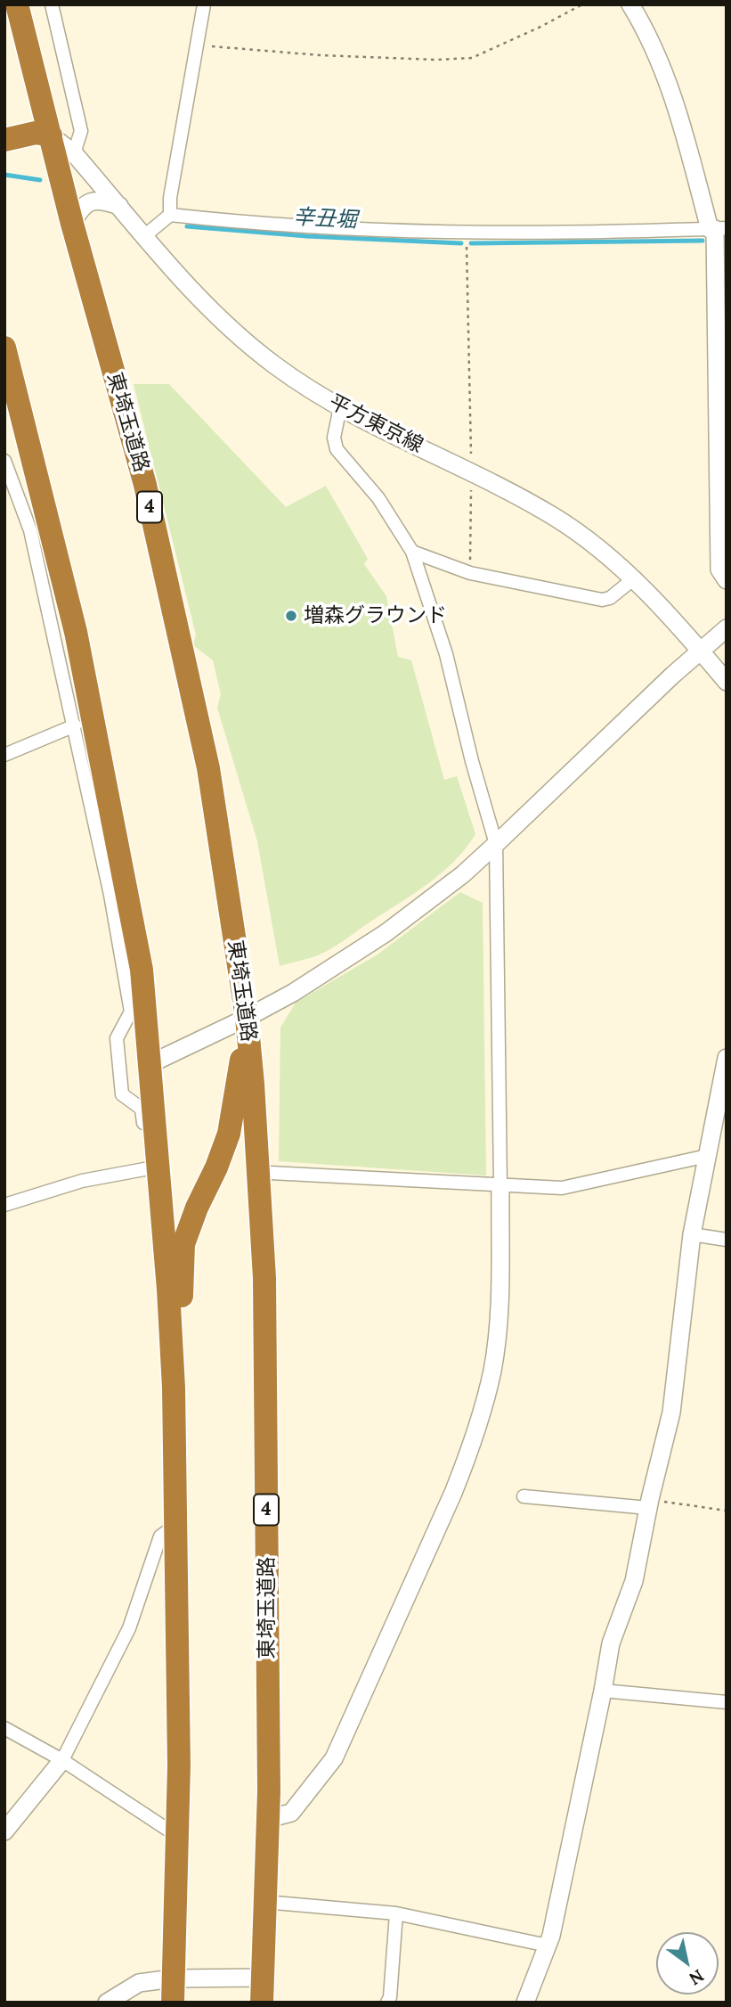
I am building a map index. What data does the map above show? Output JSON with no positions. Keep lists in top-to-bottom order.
{
  "streets": {
    "highway": ["東埼玉道路", "4"],
    "street": ["平方東京線"]
  },
  "crossings": [
    ["東埼玉道路", "平方東京線"]
  ],
  "water": ["辛丑堀"],
  "places": ["増森グラウンド"],
  "north": "bottom right"
}
